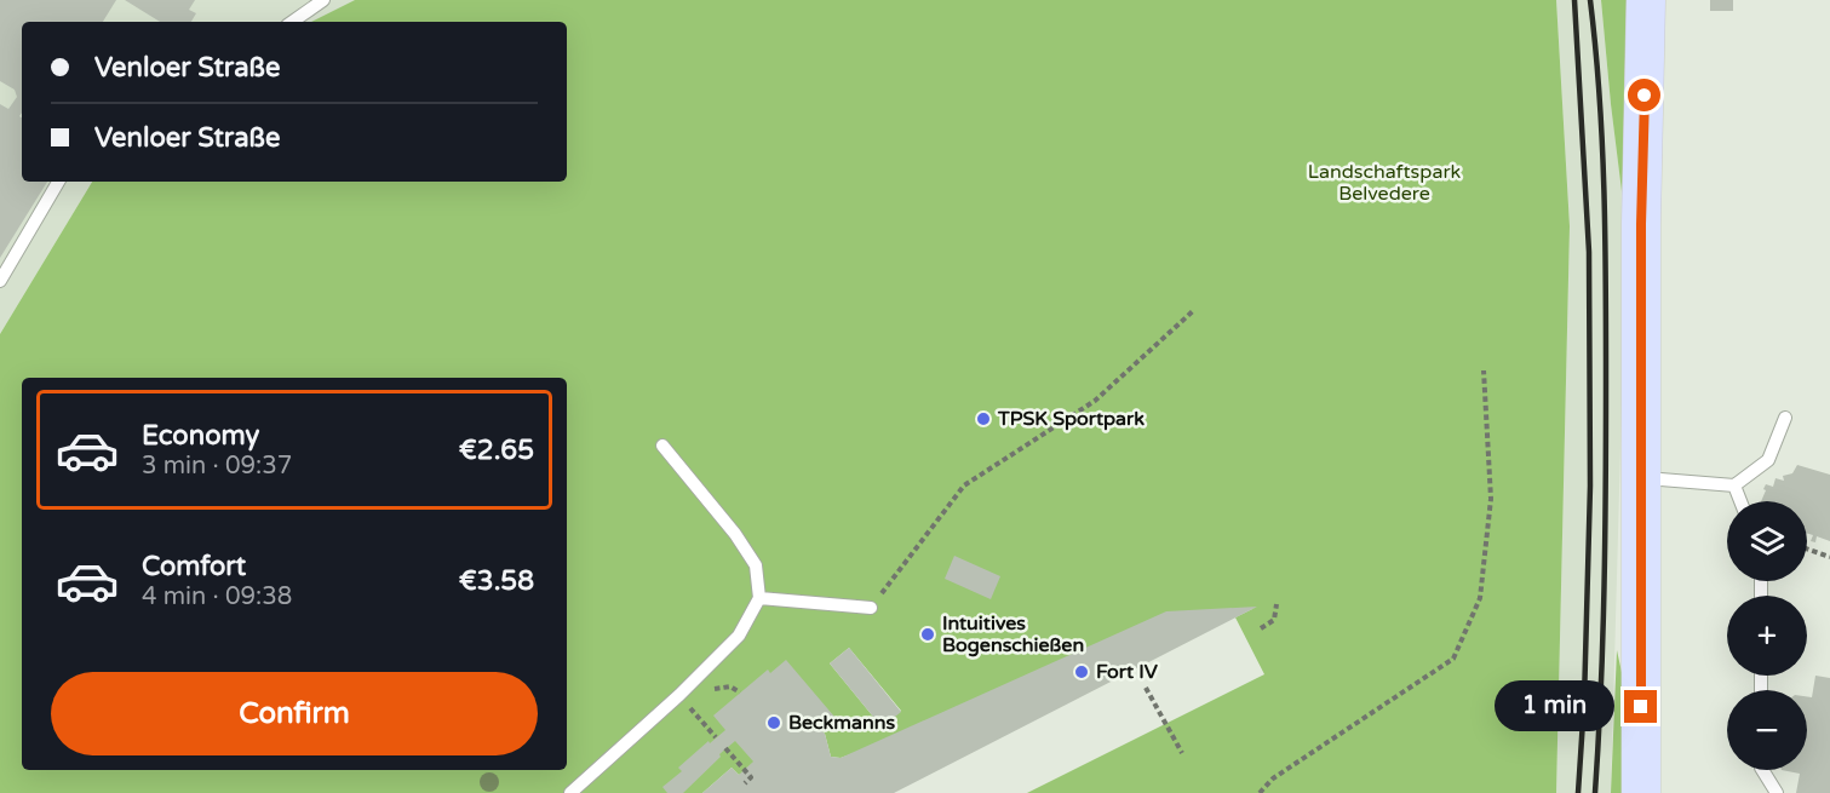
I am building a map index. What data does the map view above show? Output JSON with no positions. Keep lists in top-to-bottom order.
{
  "parks": ["Landschaftspark Belvedere"],
  "places": [
    "TPSK Sportpark",
    "Intuitives Bogenschießen",
    "Fort IV",
    "Beckmanns"
  ],
  "page": {
    "banner": ["Venloer Straße", "Venloer Straße"],
    "list": [
      {
        "name": "Economy",
        "note": "3 min · 09:37",
        "value": "€2.65"
      },
      {
        "name": "Comfort",
        "note": "4 min · 09:38",
        "value": "€3.58"
      }
    ],
    "map_buttons": ["+", "−"],
    "buttons": "Confirm",
    "bubble": "1 min"
  }
}
